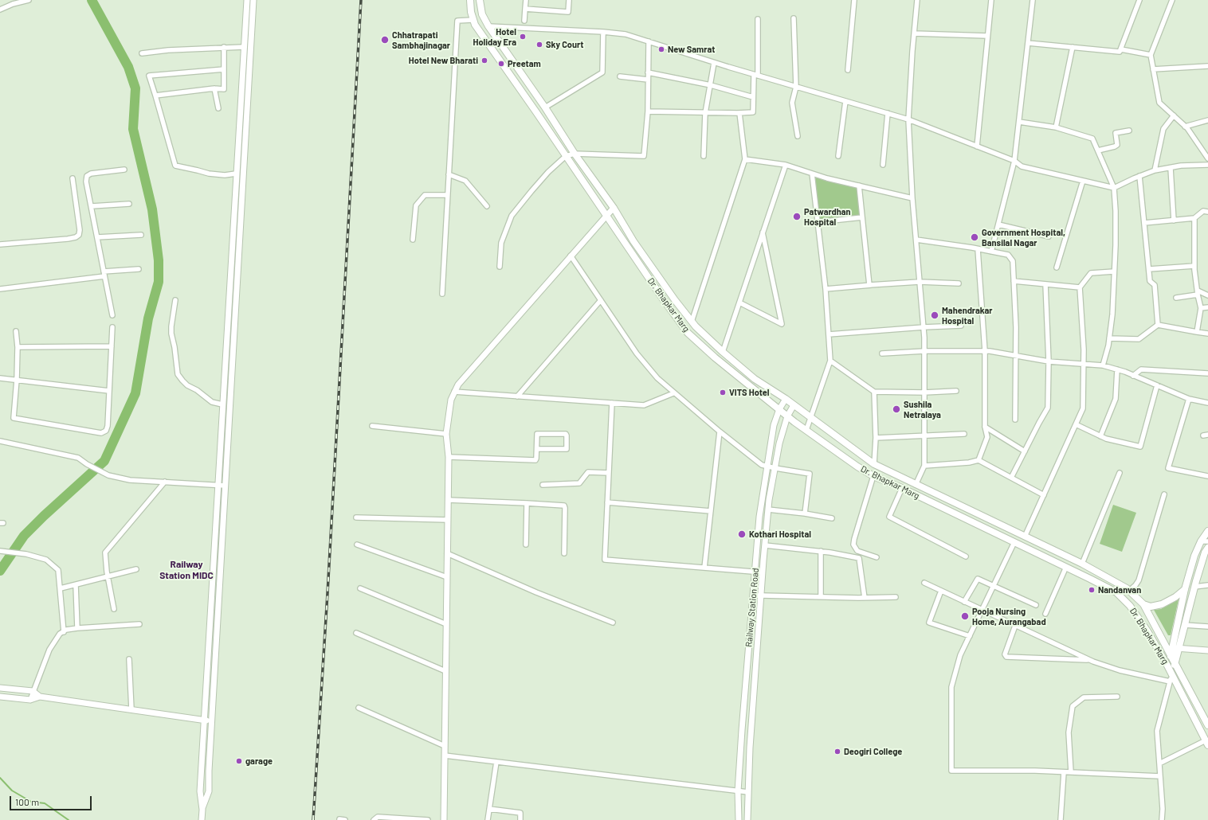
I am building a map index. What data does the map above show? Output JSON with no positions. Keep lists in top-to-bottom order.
{
  "streets": {
    "main road": ["Dr. Bhapkar Marg"],
    "street": ["Railway Station Road"]
  },
  "crossings": [
    ["Dr. Bhapkar Marg", "Railway Station Road"]
  ],
  "districts": ["Railway Station MIDC"],
  "places": [
    "Hotel Holiday Era",
    "Chhatrapati Sambhajinagar",
    "Sky Court",
    "New Samrat",
    "Hotel New Bharati",
    "Preetam",
    "Patwardhan Hospital",
    "Government Hospital, Bansilal Nagar",
    "Mahendrakar Hospital",
    "VITS Hotel",
    "Sushila Netralaya",
    "Kothari Hospital",
    "Nandanvan",
    "Pooja Nursing Home, Aurangabad",
    "Deogiri College",
    "garage"
  ],
  "scale_bar": "100 m"
}
